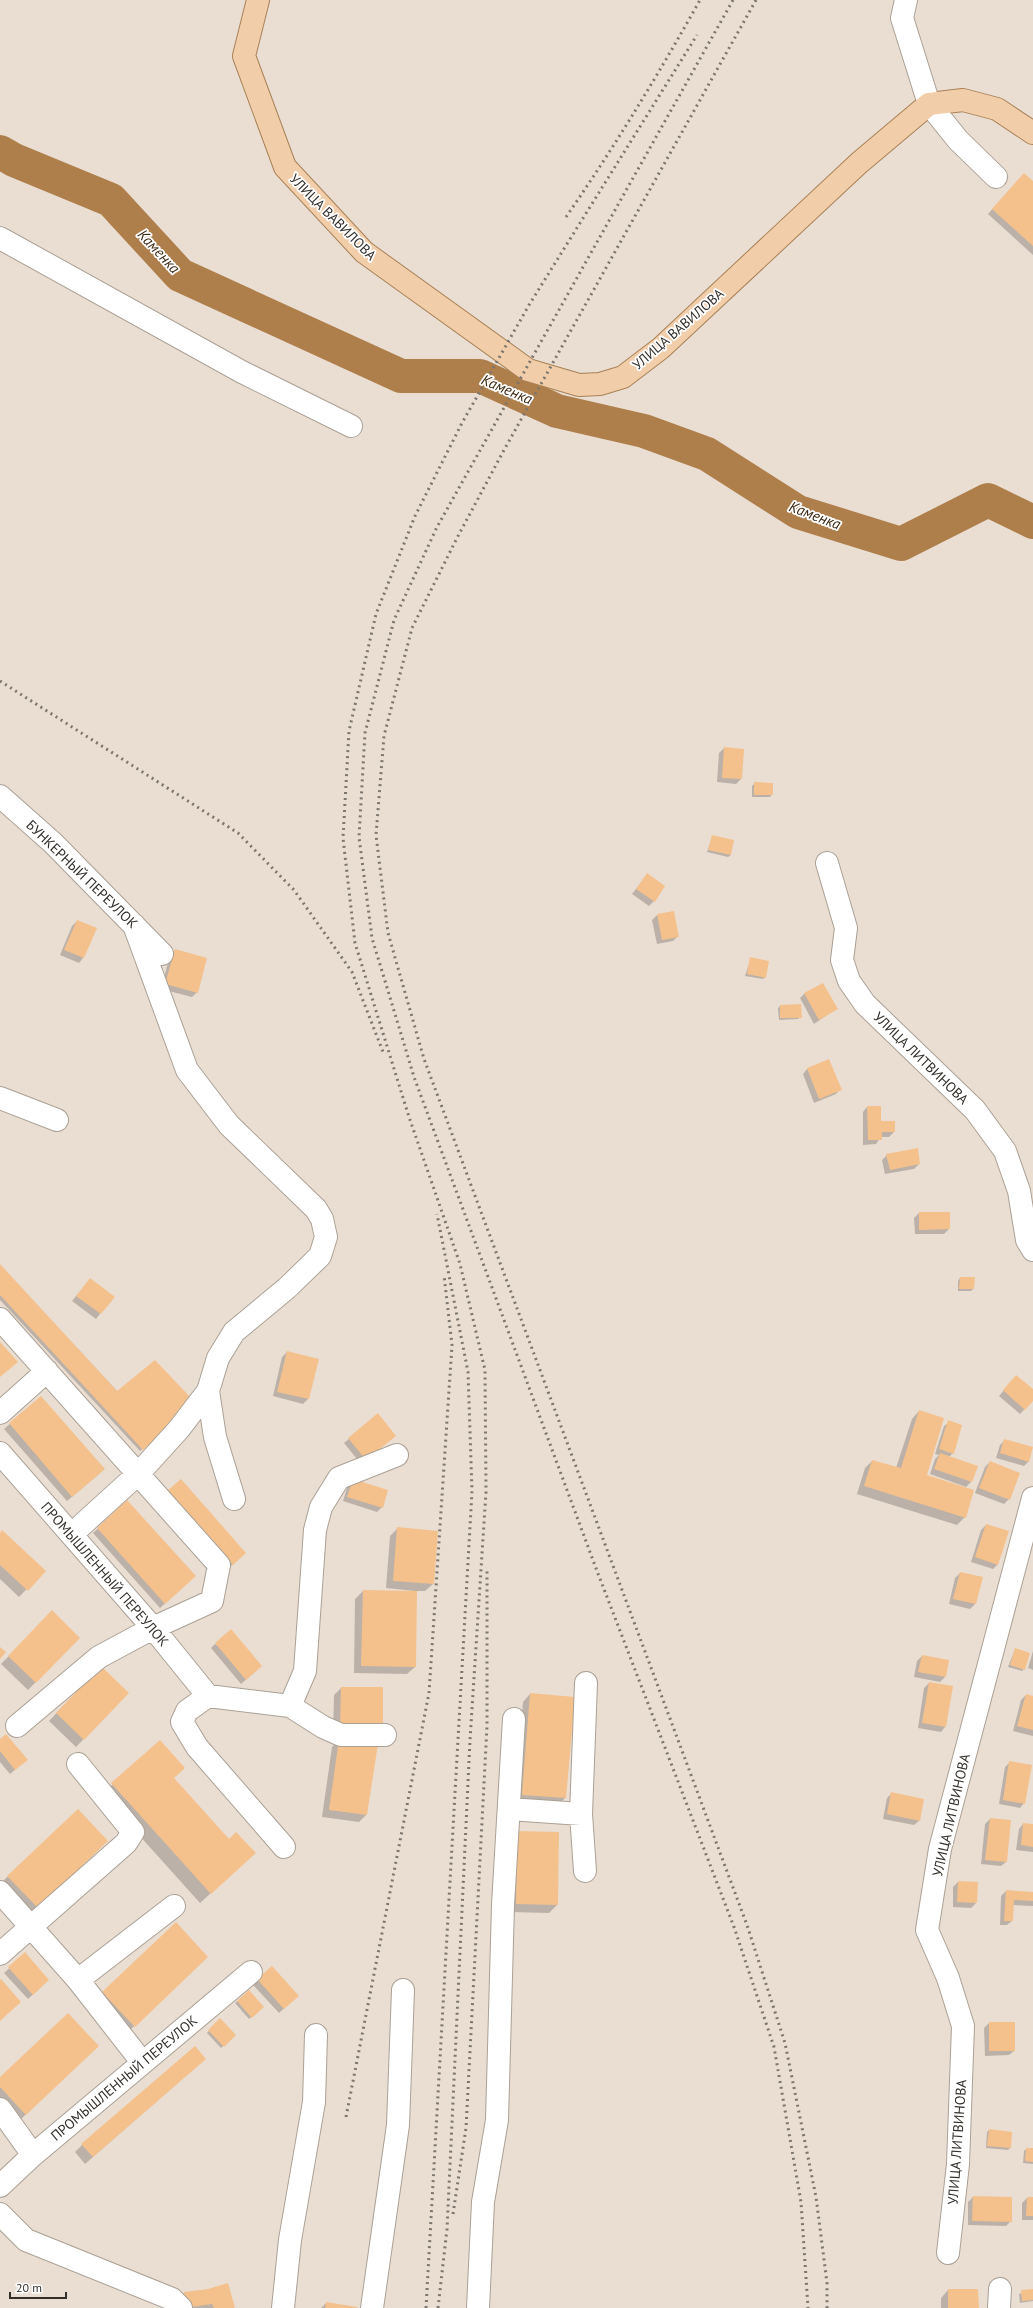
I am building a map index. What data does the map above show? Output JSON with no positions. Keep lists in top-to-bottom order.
{
  "streets": {
    "main road": ["УЛИЦА ВАВИЛОВА"],
    "street": ["БУНКЕРНЫЙ ПЕРЕУЛОК", "УЛИЦА ЛИТВИНОВА", "ПРОМЫШЛЕННЫЙ ПЕРЕУЛОК"]
  },
  "water": ["Каменка"],
  "scale_bar": "20 m"
}
